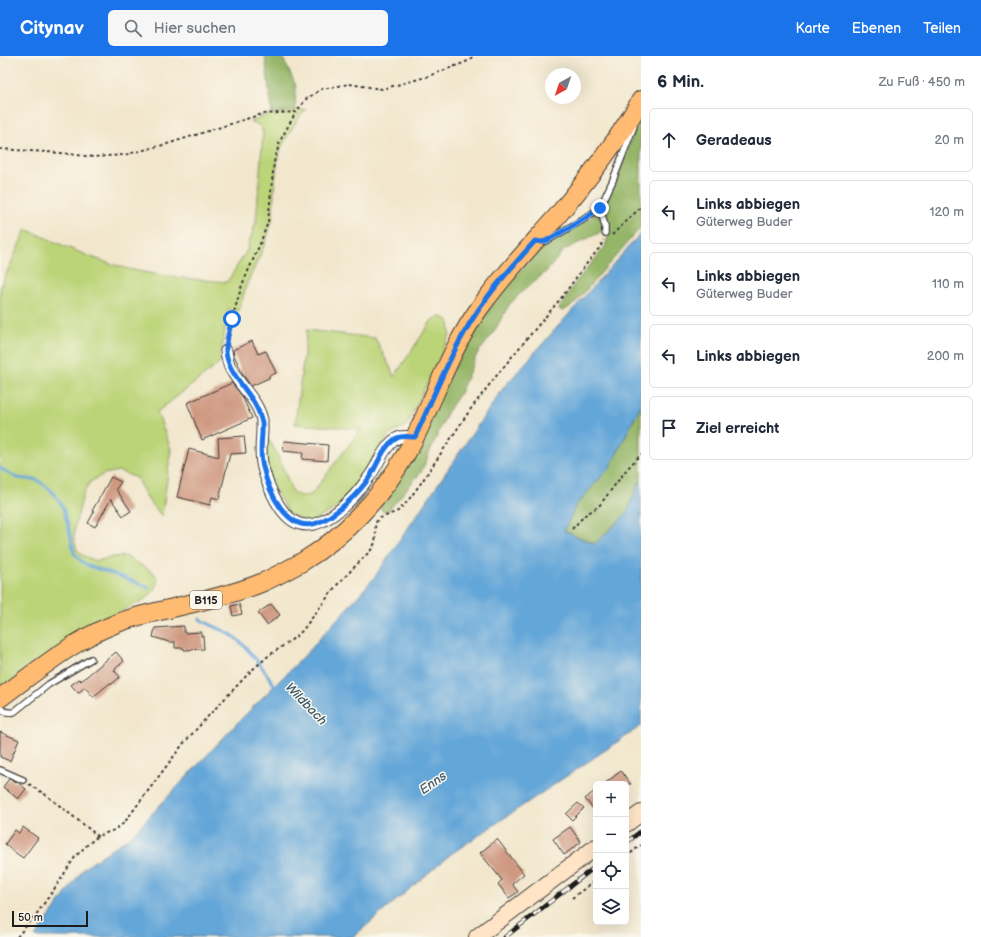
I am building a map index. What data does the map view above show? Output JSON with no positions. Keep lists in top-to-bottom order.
{
  "streets": {
    "main road": ["B115"]
  },
  "water": ["Wildbach", "Enns"],
  "scale_bar": "50 m",
  "north": "bottom left",
  "page": {
    "header": "Citynav",
    "search": "Hier suchen",
    "nav": ["Karte", "Ebenen", "Teilen"],
    "heading": ["6 Min.", "Zu Fuß · 450 m"],
    "list": [
      ["Geradeaus", "20 m"],
      ["Links abbiegen", "Güterweg Buder", "120 m"],
      ["Links abbiegen", "Güterweg Buder", "110 m"],
      ["Links abbiegen", "200 m"],
      "Ziel erreicht"
    ],
    "map_buttons": ["+", "−"],
    "scale": "50 m"
  }
}
